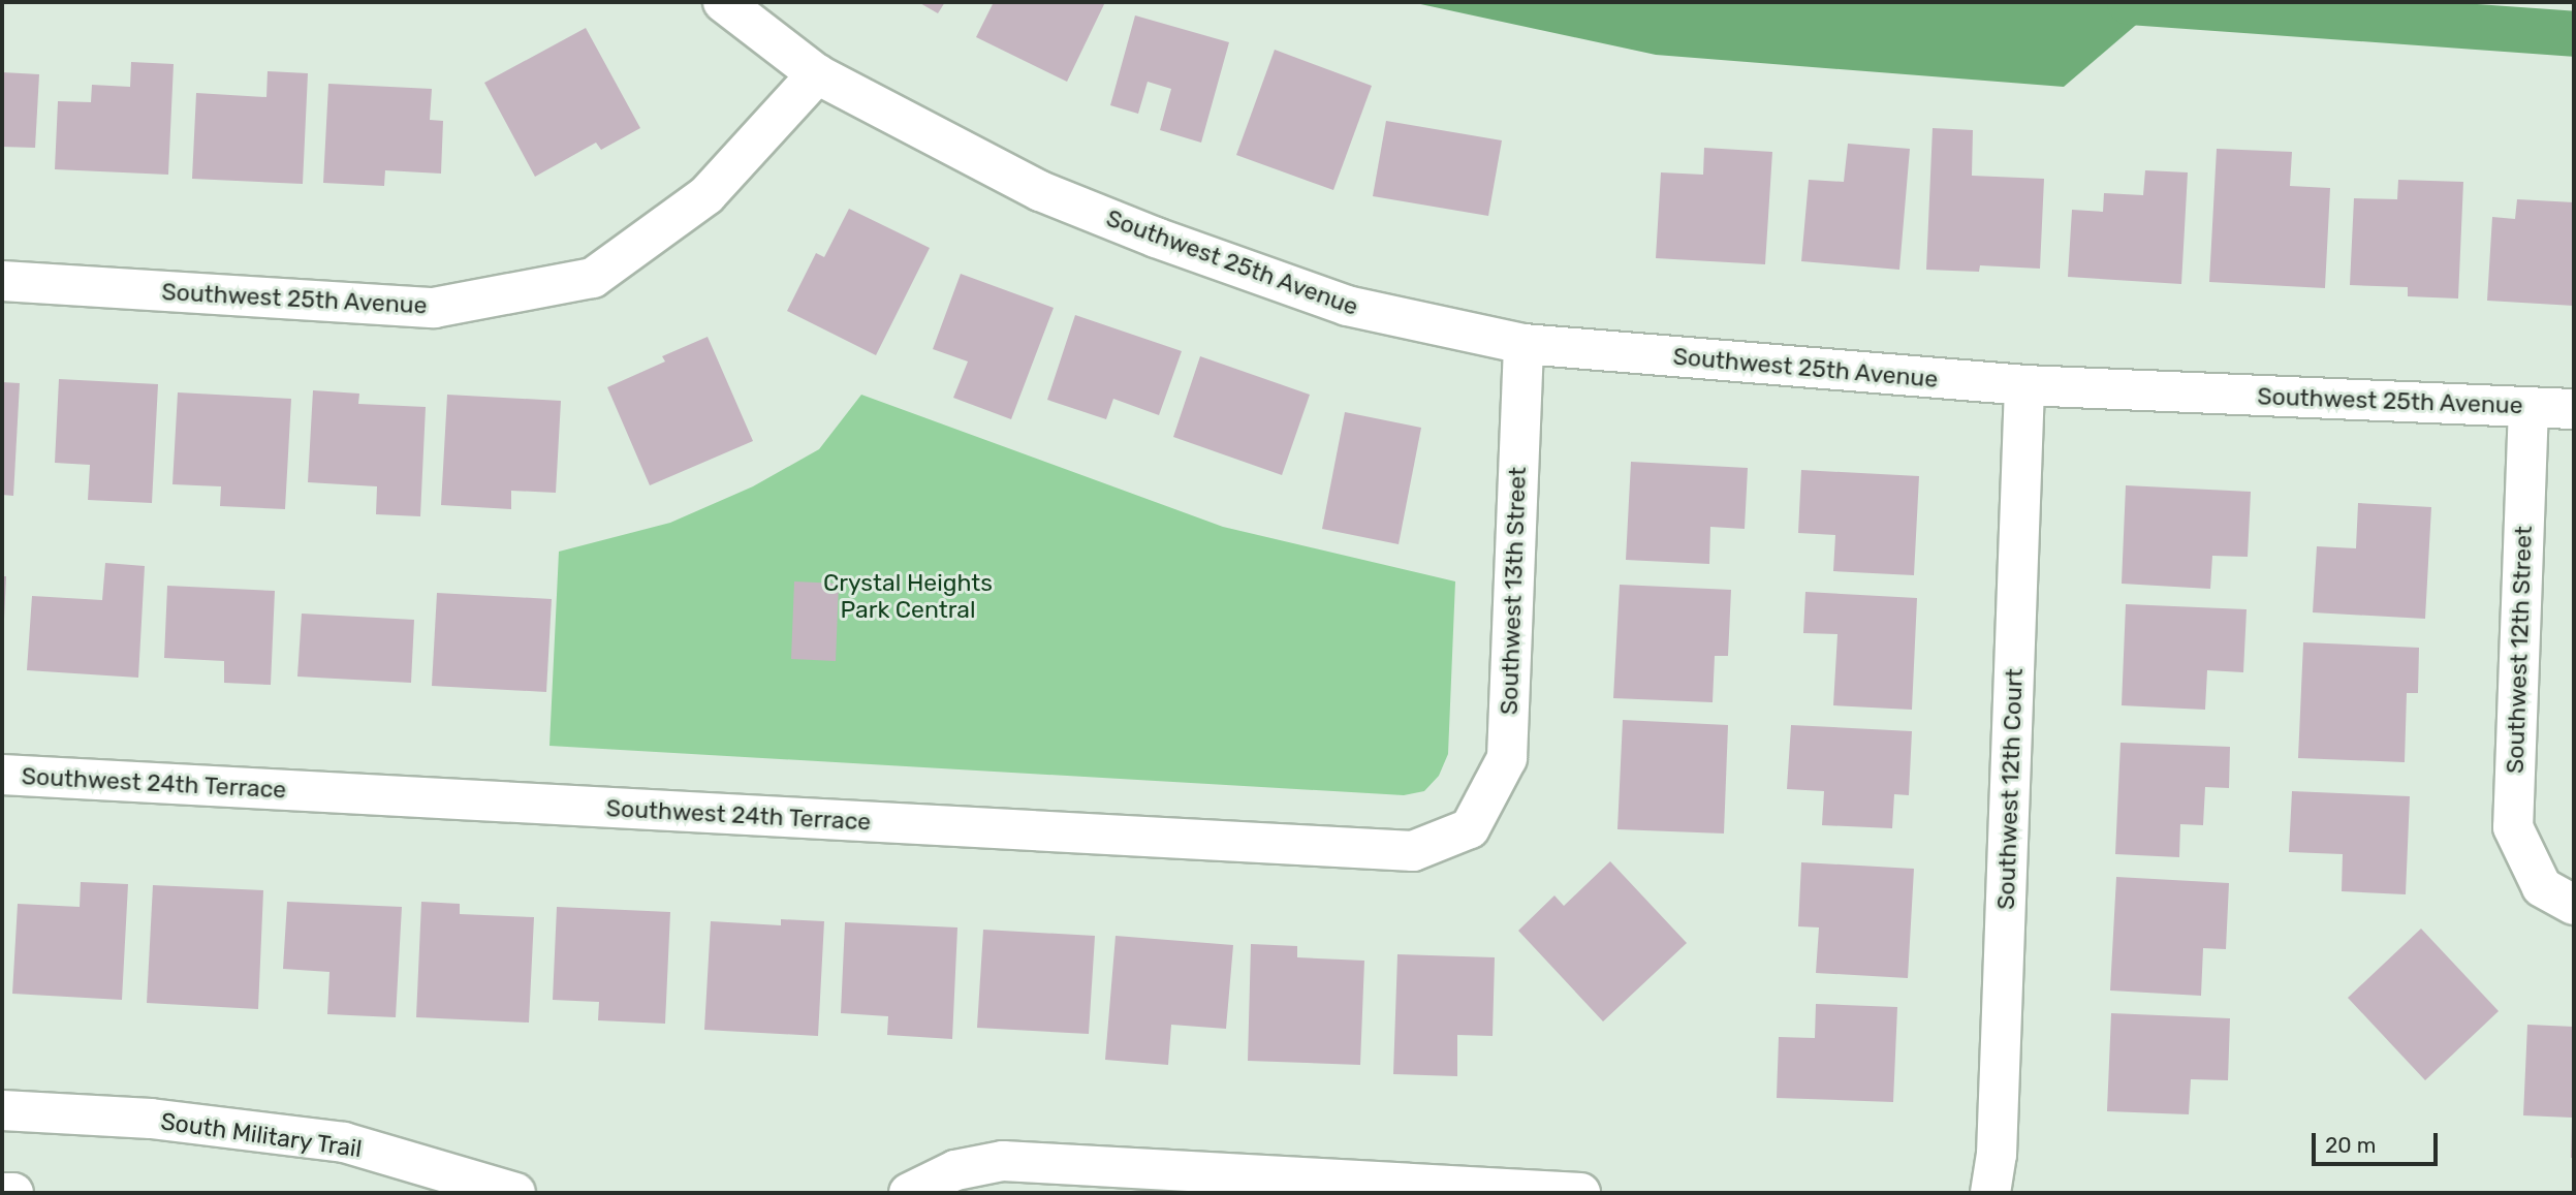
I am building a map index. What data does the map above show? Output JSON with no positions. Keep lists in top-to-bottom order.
{
  "streets": {
    "street": [
      "Southwest 25th Avenue",
      "Southwest 13th Street",
      "Southwest 12th Street",
      "Southwest 24th Terrace",
      "Southwest 12th Court",
      "South Military Trail"
    ]
  },
  "crossings": [
    ["Southwest 25th Avenue", "Southwest 13th Street"],
    ["Southwest 25th Avenue", "Southwest 12th Street"],
    ["Southwest 25th Avenue", "Southwest 12th Court"],
    ["Southwest 13th Street", "Southwest 24th Terrace"]
  ],
  "parks": ["Crystal Heights Park Central"],
  "scale_bar": "20 m"
}
